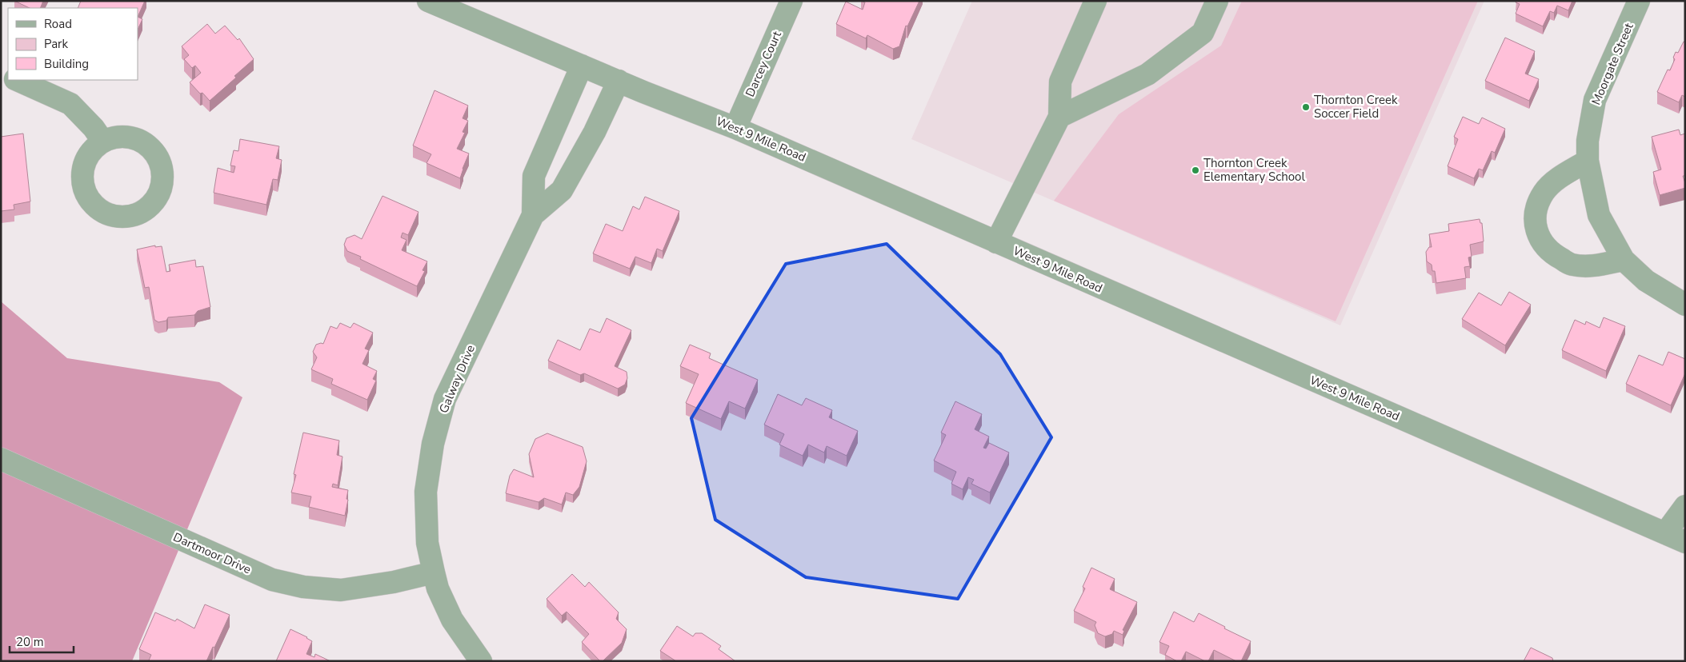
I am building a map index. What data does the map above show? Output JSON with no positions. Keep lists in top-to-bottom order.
{
  "streets": {
    "street": [
      "Darcey Court",
      "Moorgate Street",
      "West 9 Mile Road",
      "Galway Drive",
      "Dartmoor Drive"
    ]
  },
  "crossings": [
    ["Darcey Court", "West 9 Mile Road"],
    ["West 9 Mile Road", "Galway Drive"],
    ["Galway Drive", "Dartmoor Drive"]
  ],
  "places": ["Thornton Creek Soccer Field", "Thornton Creek Elementary School"],
  "legend": ["Road", "Park", "Building"],
  "scale_bar": "20 m"
}
